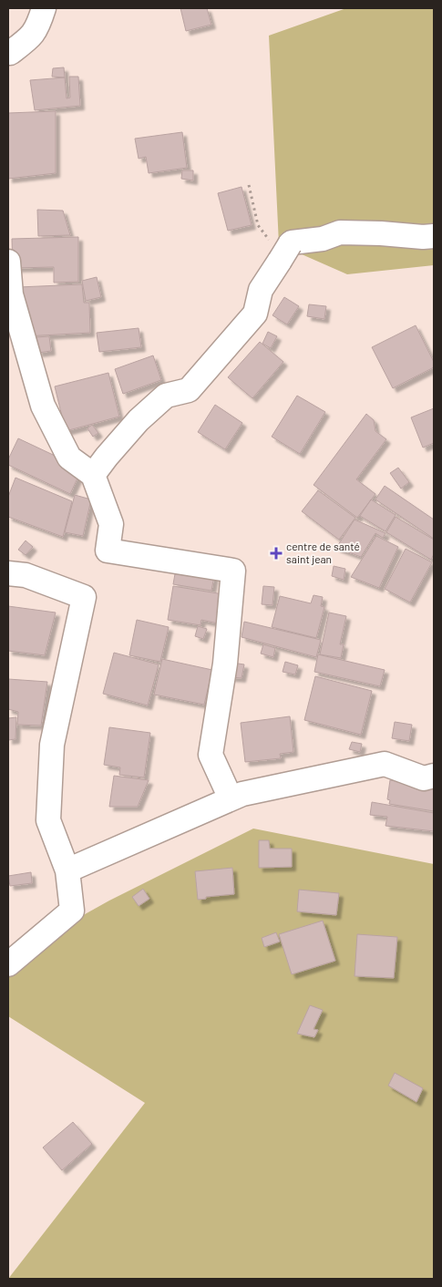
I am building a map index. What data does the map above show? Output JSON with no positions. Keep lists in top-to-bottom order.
{
  "places": {
    "health": ["centre de santé saint jean"]
  }
}
